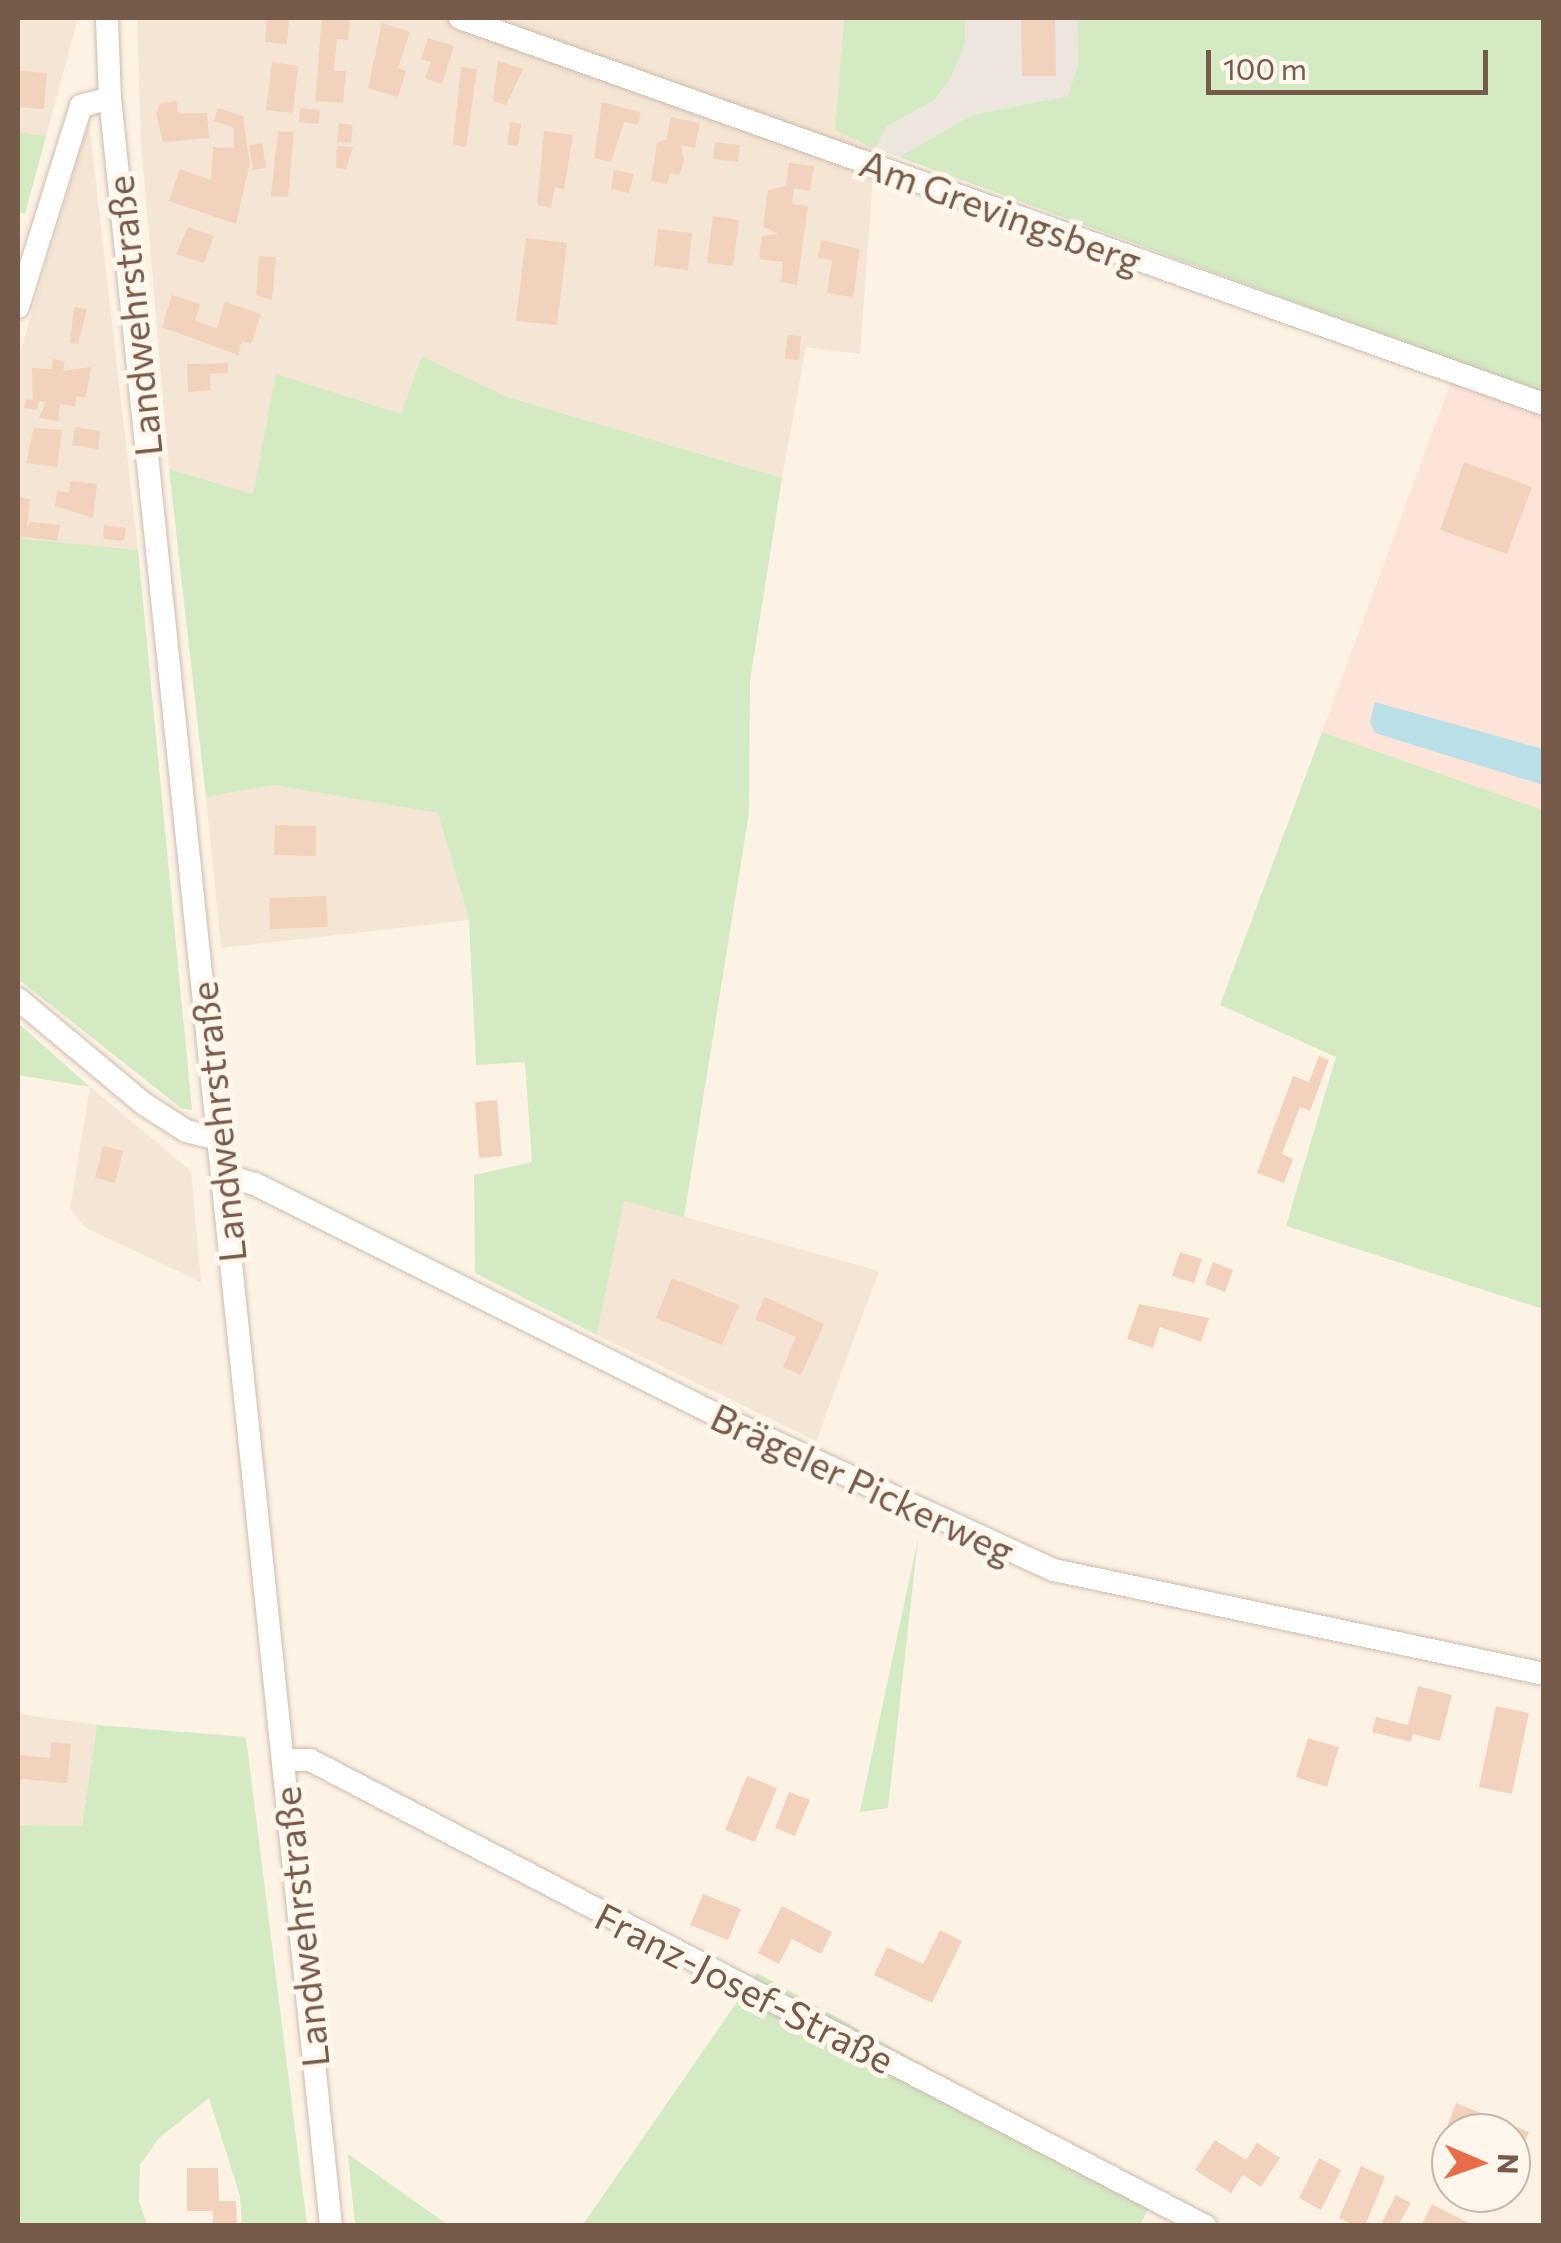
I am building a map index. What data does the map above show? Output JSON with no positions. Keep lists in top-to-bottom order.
{
  "streets": {
    "street": [
      "Am Grevingsberg",
      "Landwehrstraße",
      "Brägeler Pickerweg",
      "Franz-Josef-Straße"
    ]
  },
  "crossings": [
    ["Landwehrstraße", "Brägeler Pickerweg"],
    ["Landwehrstraße", "Franz-Josef-Straße"]
  ],
  "scale_bar": "100 m",
  "north": "right"
}
